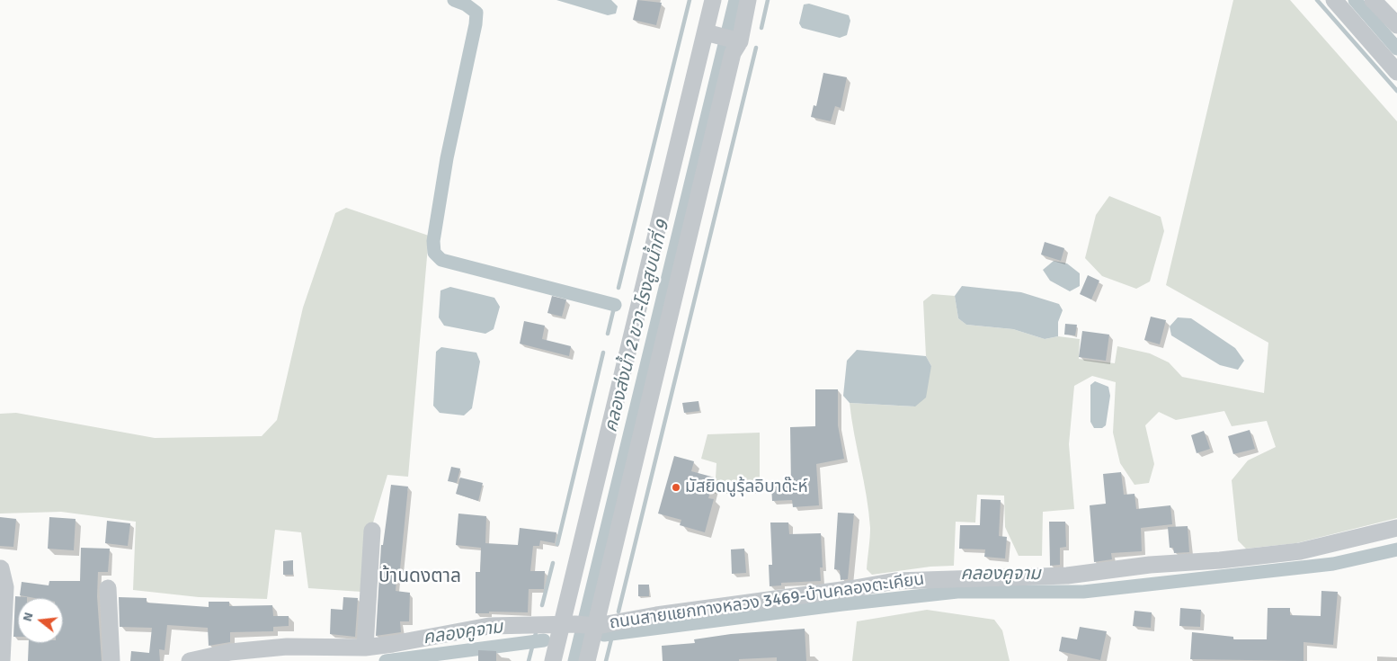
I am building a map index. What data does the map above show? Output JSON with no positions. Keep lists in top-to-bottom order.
{
  "streets": {
    "street": ["ถนนสายแยกทางหลวง 3469-บ้านคลองตะเคียน"]
  },
  "districts": ["บ้านดงตาล"],
  "water": ["คลองส่งน้ำ 2 ขวา-โรงสูบน้ำที่ 9", "คลองคูจาม"],
  "places": ["มัสยิดนูรุ้ลอิบาด๊ะห์"],
  "north": "left"
}
